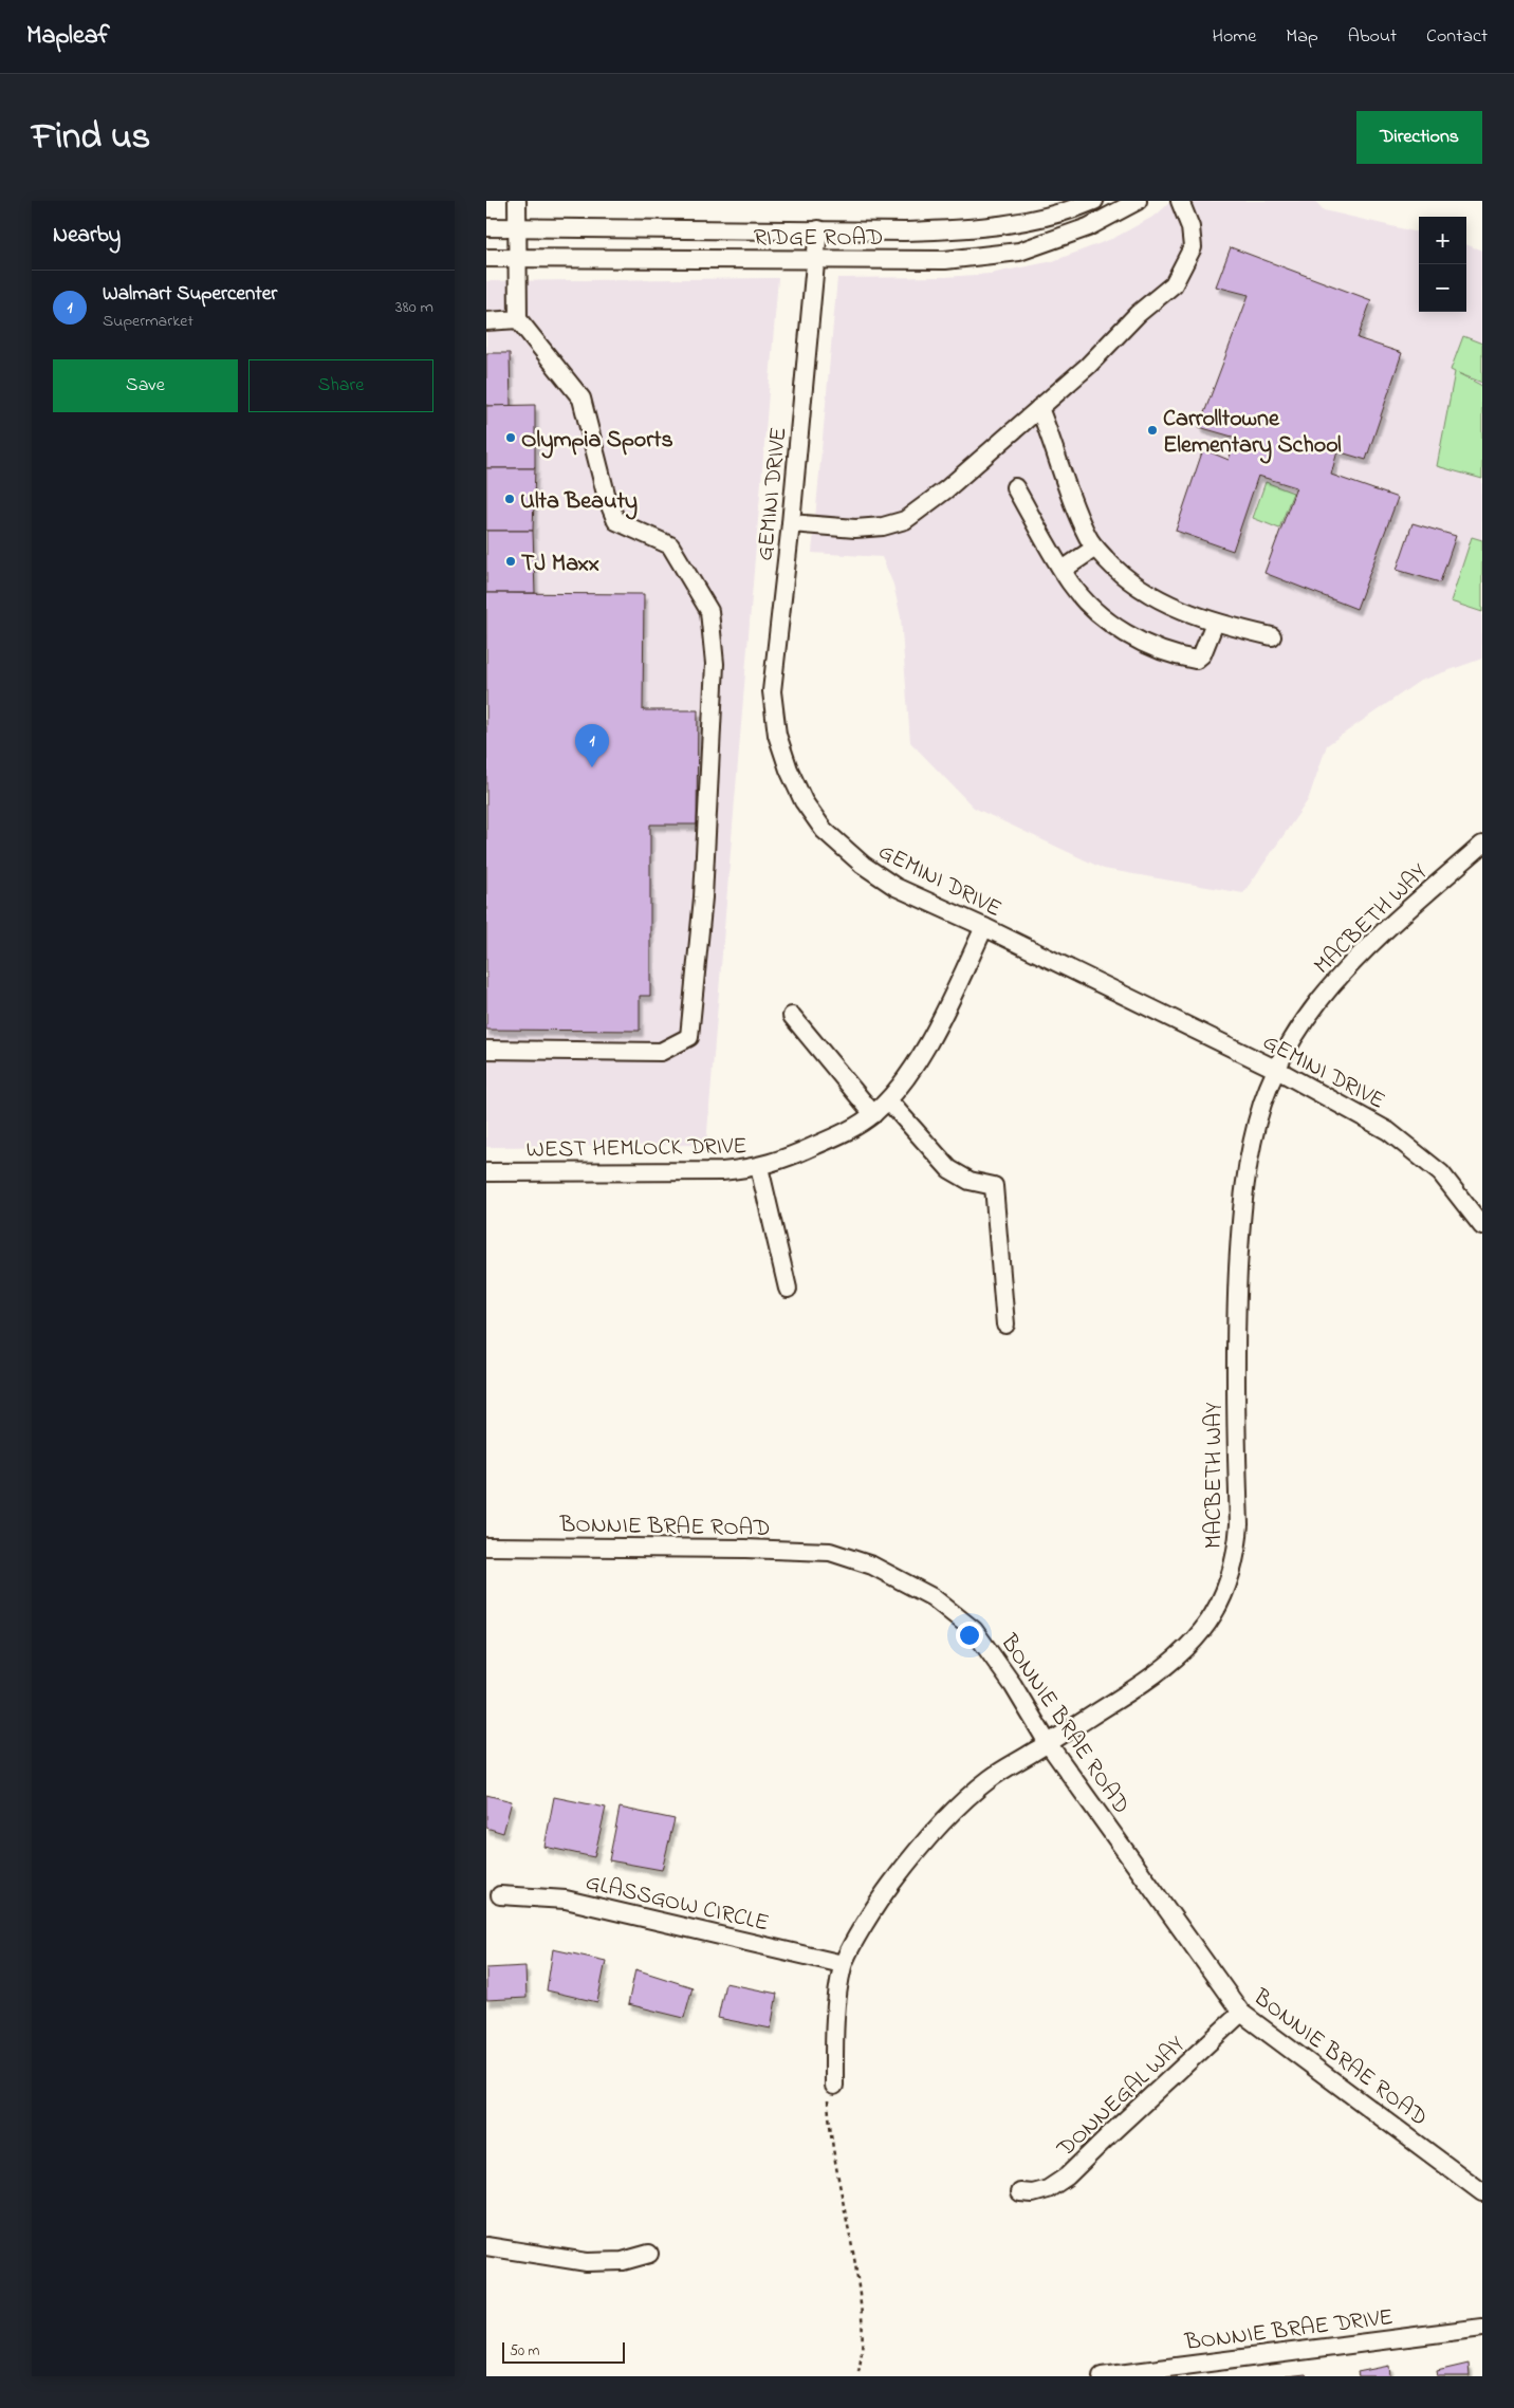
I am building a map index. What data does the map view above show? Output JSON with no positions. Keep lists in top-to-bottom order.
{
  "streets": {
    "street": [
      "RIDGE ROAD",
      "GEMINI DRIVE",
      "MACBETH WAY",
      "WEST HEMLOCK DRIVE",
      "BONNIE BRAE ROAD",
      "GLASSGOW CIRCLE",
      "DONNEGAL WAY",
      "BONNIE BRAE DRIVE"
    ]
  },
  "crossings": [
    ["RIDGE ROAD", "GEMINI DRIVE"],
    ["GEMINI DRIVE", "MACBETH WAY"],
    ["GEMINI DRIVE", "WEST HEMLOCK DRIVE"],
    ["MACBETH WAY", "BONNIE BRAE ROAD"],
    ["MACBETH WAY", "GLASSGOW CIRCLE"],
    ["BONNIE BRAE ROAD", "DONNEGAL WAY"]
  ],
  "places": [
    "Carrolltowne Elementary School",
    "Olympia Sports",
    "Ulta Beauty",
    "TJ Maxx"
  ],
  "scale_bar": "50 m",
  "page": {
    "header": "Mapleaf",
    "nav": [
      "Home",
      "Map",
      "About",
      "Contact"
    ],
    "title": "Find us",
    "buttons": [
      "Directions",
      ["Save", "Share"]
    ],
    "heading": "Nearby",
    "map_buttons": ["+", "−"],
    "list": [
      {
        "mark": "1",
        "name": "Walmart Supercenter",
        "note": "Supermarket",
        "value": "380 m"
      }
    ],
    "pins": "1",
    "scale": "50 m"
  }
}
